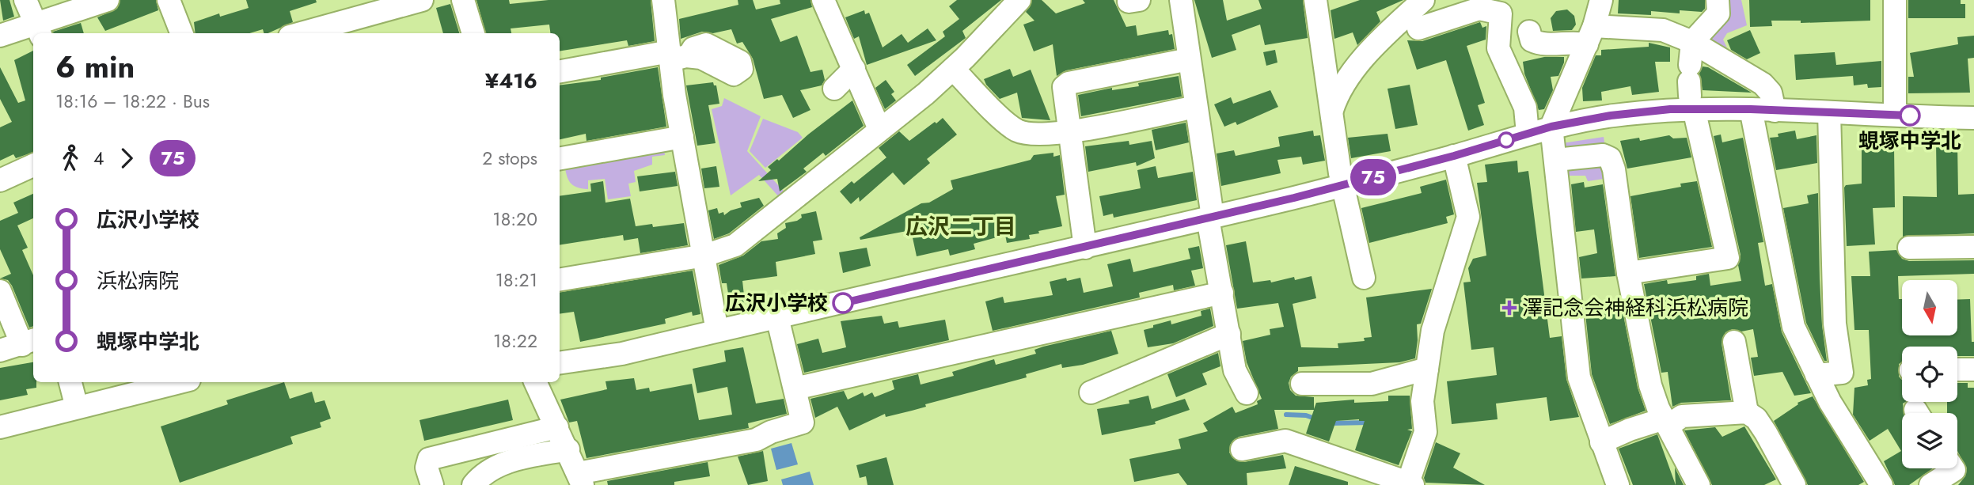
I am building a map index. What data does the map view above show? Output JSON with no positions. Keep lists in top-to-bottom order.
{
  "districts": ["広沢二丁目"],
  "places": {
    "other": ["蜆塚中学北", "広沢小学校"],
    "health": ["澤記念会神経科浜松病院"]
  },
  "lines": ["bus line 75"],
  "north": "bottom",
  "page": {
    "on_map": "75",
    "heading": ["6 min", "18:16 – 18:22 · Bus", "¥416"],
    "legs": ["4", "75", "2 stops"],
    "list": [
      {
        "name": "広沢小学校",
        "value": "18:20"
      },
      {
        "name": "浜松病院",
        "value": "18:21"
      },
      {
        "name": "蜆塚中学北",
        "value": "18:22"
      }
    ]
  }
}
